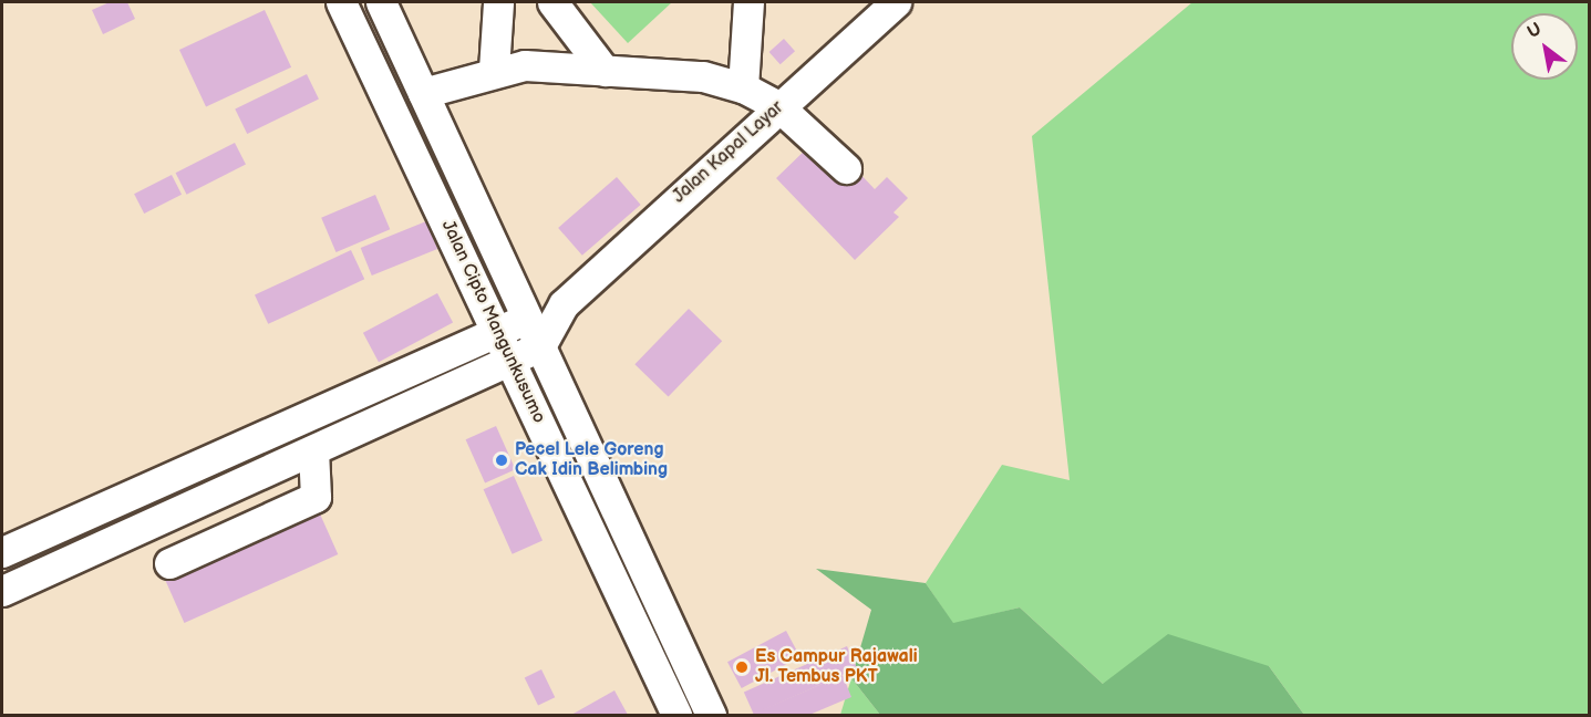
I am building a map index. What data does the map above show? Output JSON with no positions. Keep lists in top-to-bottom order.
{
  "streets": {
    "street": ["Jalan Kapal Layar", "Jalan Cipto Mangunkusumo"]
  },
  "places": ["Pecel Lele Goreng Cak Idin Belimbing", "Es Campur Rajawali Jl. Tembus PKT"],
  "north": "top left"
}
